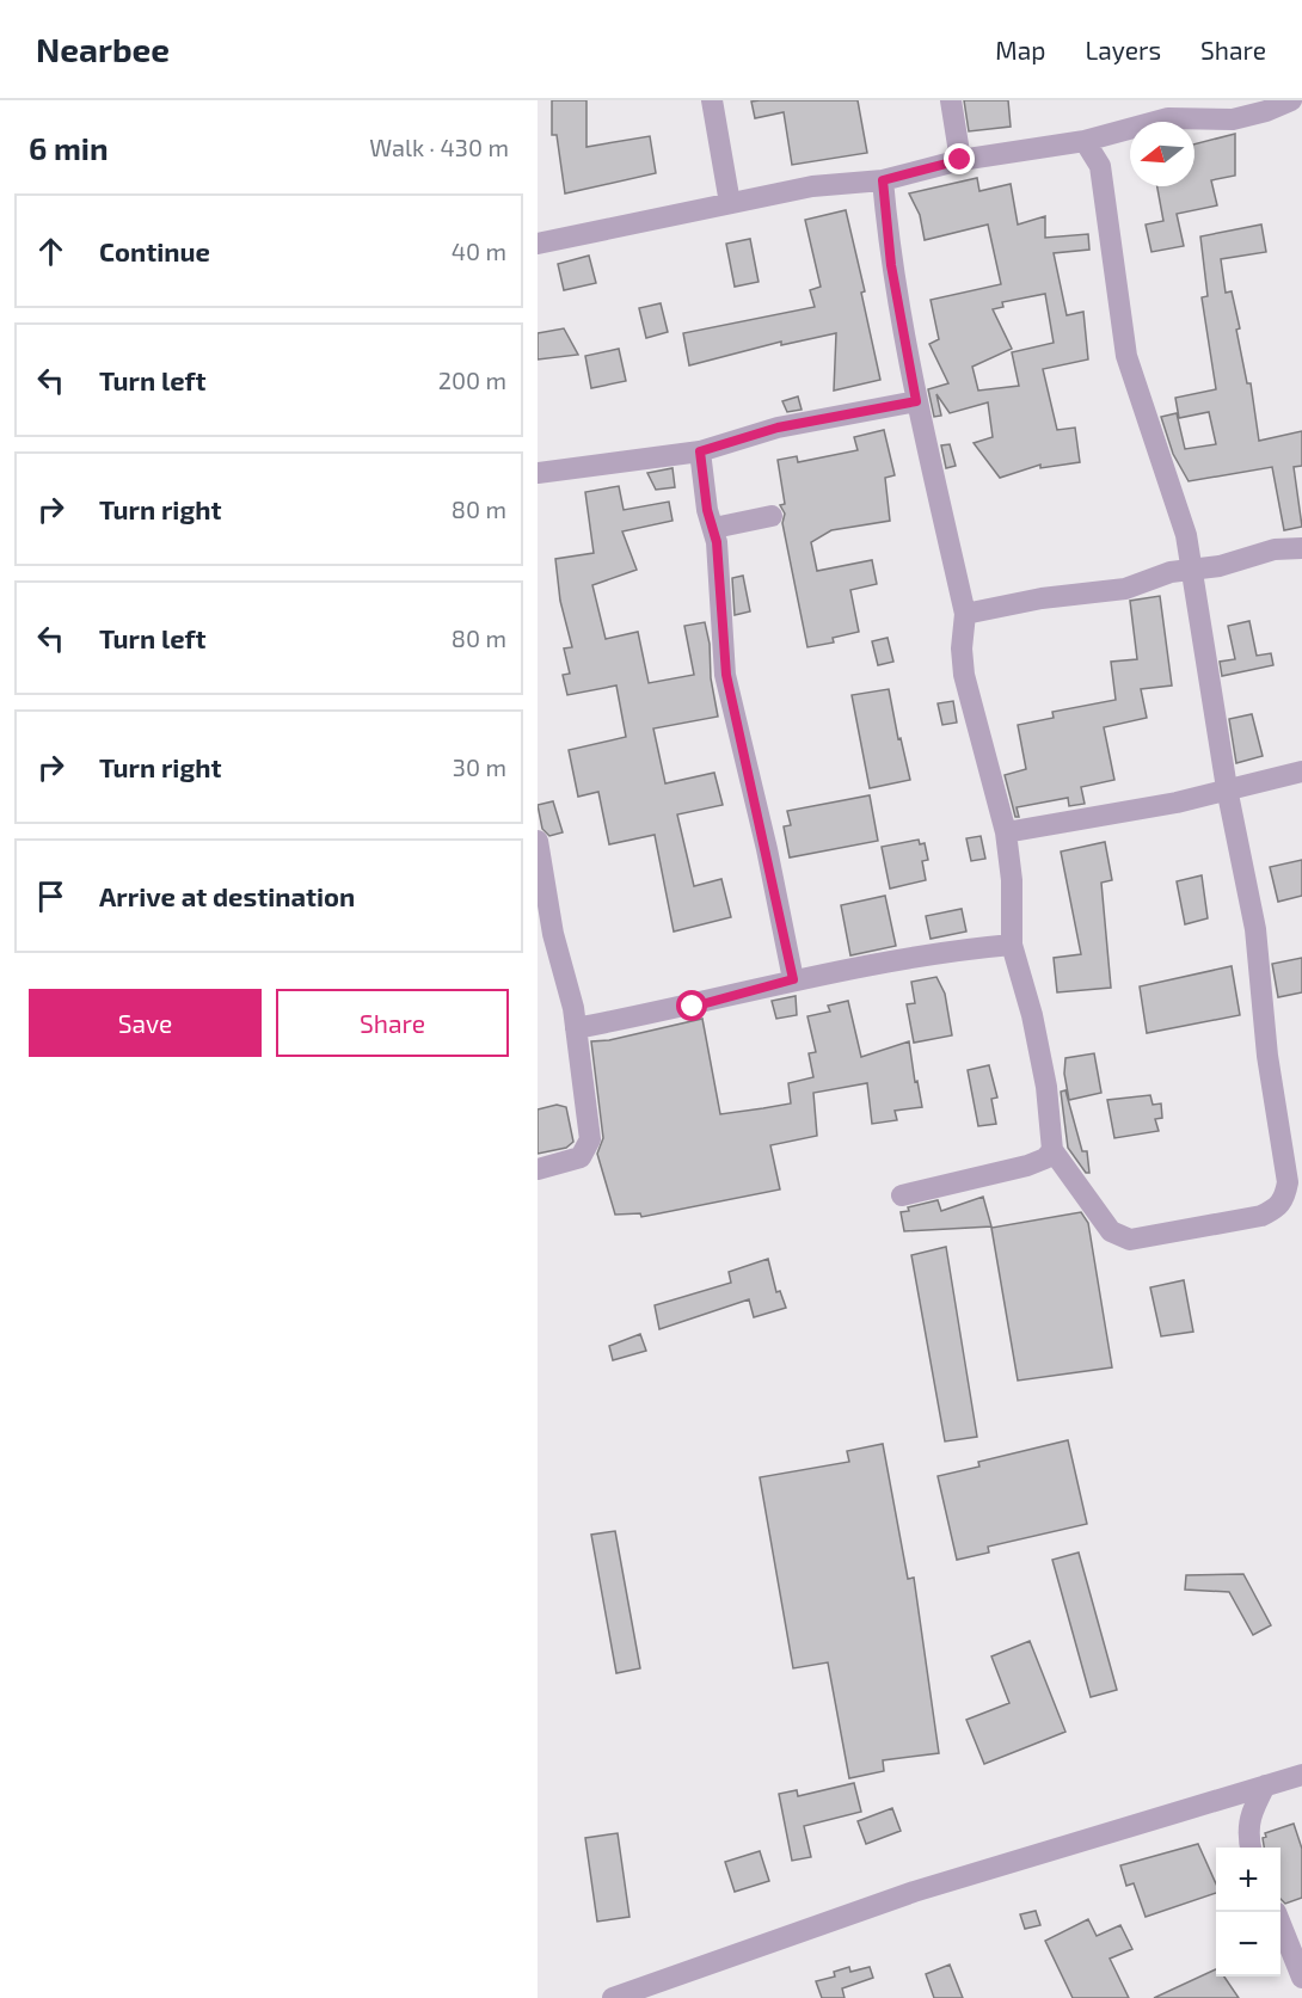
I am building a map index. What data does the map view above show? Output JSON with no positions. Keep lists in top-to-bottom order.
{
  "north": "left",
  "page": {
    "header": "Nearbee",
    "nav": ["Map", "Layers", "Share"],
    "heading": ["6 min", "Walk · 430 m"],
    "list": [
      ["Continue", "40 m"],
      ["Turn left", "200 m"],
      ["Turn right", "80 m"],
      ["Turn left", "80 m"],
      ["Turn right", "30 m"],
      "Arrive at destination"
    ],
    "buttons": ["Save", "Share"],
    "map_buttons": ["+", "−"]
  }
}
